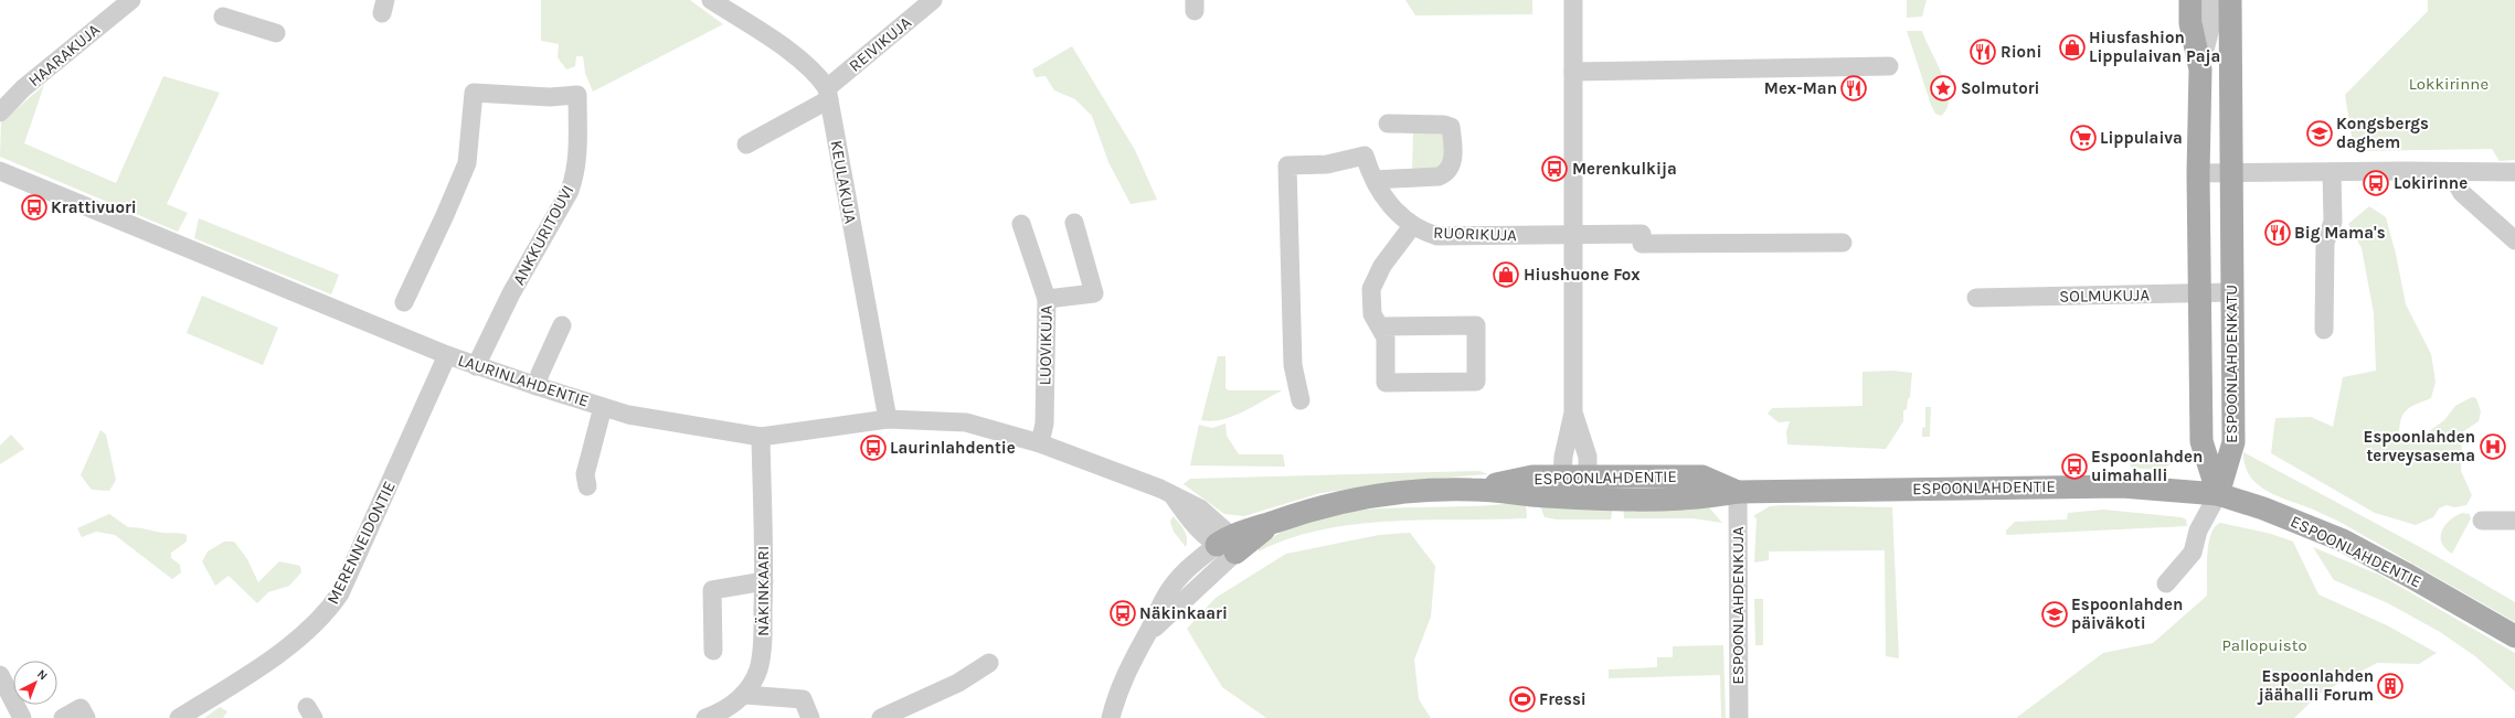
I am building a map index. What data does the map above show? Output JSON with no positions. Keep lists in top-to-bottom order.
{
  "streets": {
    "main road": ["ESPOONLAHDENKATU", "ESPOONLAHDENTIE"],
    "street": [
      "REIVIKUJA",
      "HAARAKUJA",
      "KEULAKUJA",
      "RUORIKUJA",
      "ANKKURITOUVI",
      "SOLMUKUJA",
      "LUOVIKUJA",
      "LAURINLAHDENTIE",
      "MERENNEIDONTIE",
      "NÄKINKAARI",
      "ESPOONLAHDENKUJA"
    ]
  },
  "crossings": [
    ["REIVIKUJA", "KEULAKUJA"],
    ["KEULAKUJA", "LAURINLAHDENTIE"],
    ["ANKKURITOUVI", "LAURINLAHDENTIE"],
    ["SOLMUKUJA", "ESPOONLAHDENKATU"],
    ["LUOVIKUJA", "LAURINLAHDENTIE"],
    ["ESPOONLAHDENKATU", "ESPOONLAHDENTIE"],
    ["LAURINLAHDENTIE", "ESPOONLAHDENTIE"],
    ["LAURINLAHDENTIE", "MERENNEIDONTIE"],
    ["LAURINLAHDENTIE", "NÄKINKAARI"],
    ["ESPOONLAHDENTIE", "ESPOONLAHDENKUJA"]
  ],
  "parks": ["Lokkirinne", "Pallopuisto"],
  "places": {
    "shop": ["Hiusfashion Lippulaivan Paja", "Hiushuone Fox"],
    "restaurant": ["Rioni", "Mex-Man", "Big Mama's"],
    "place": ["Solmutori"],
    "school or university": ["Kongsbergs daghem", "Espoonlahden päiväkoti"],
    "supermarket": ["Lippulaiva"],
    "bus stop": [
      "Merenkulkija",
      "Lokirinne",
      "Krattivuori",
      "Laurinlahdentie",
      "Espoonlahden uimahalli",
      "Näkinkaari"
    ],
    "hospital": ["Espoonlahden terveysasema"],
    "building": ["Espoonlahden jäähalli Forum"],
    "sports": ["Fressi"]
  },
  "north": "top right"
}
